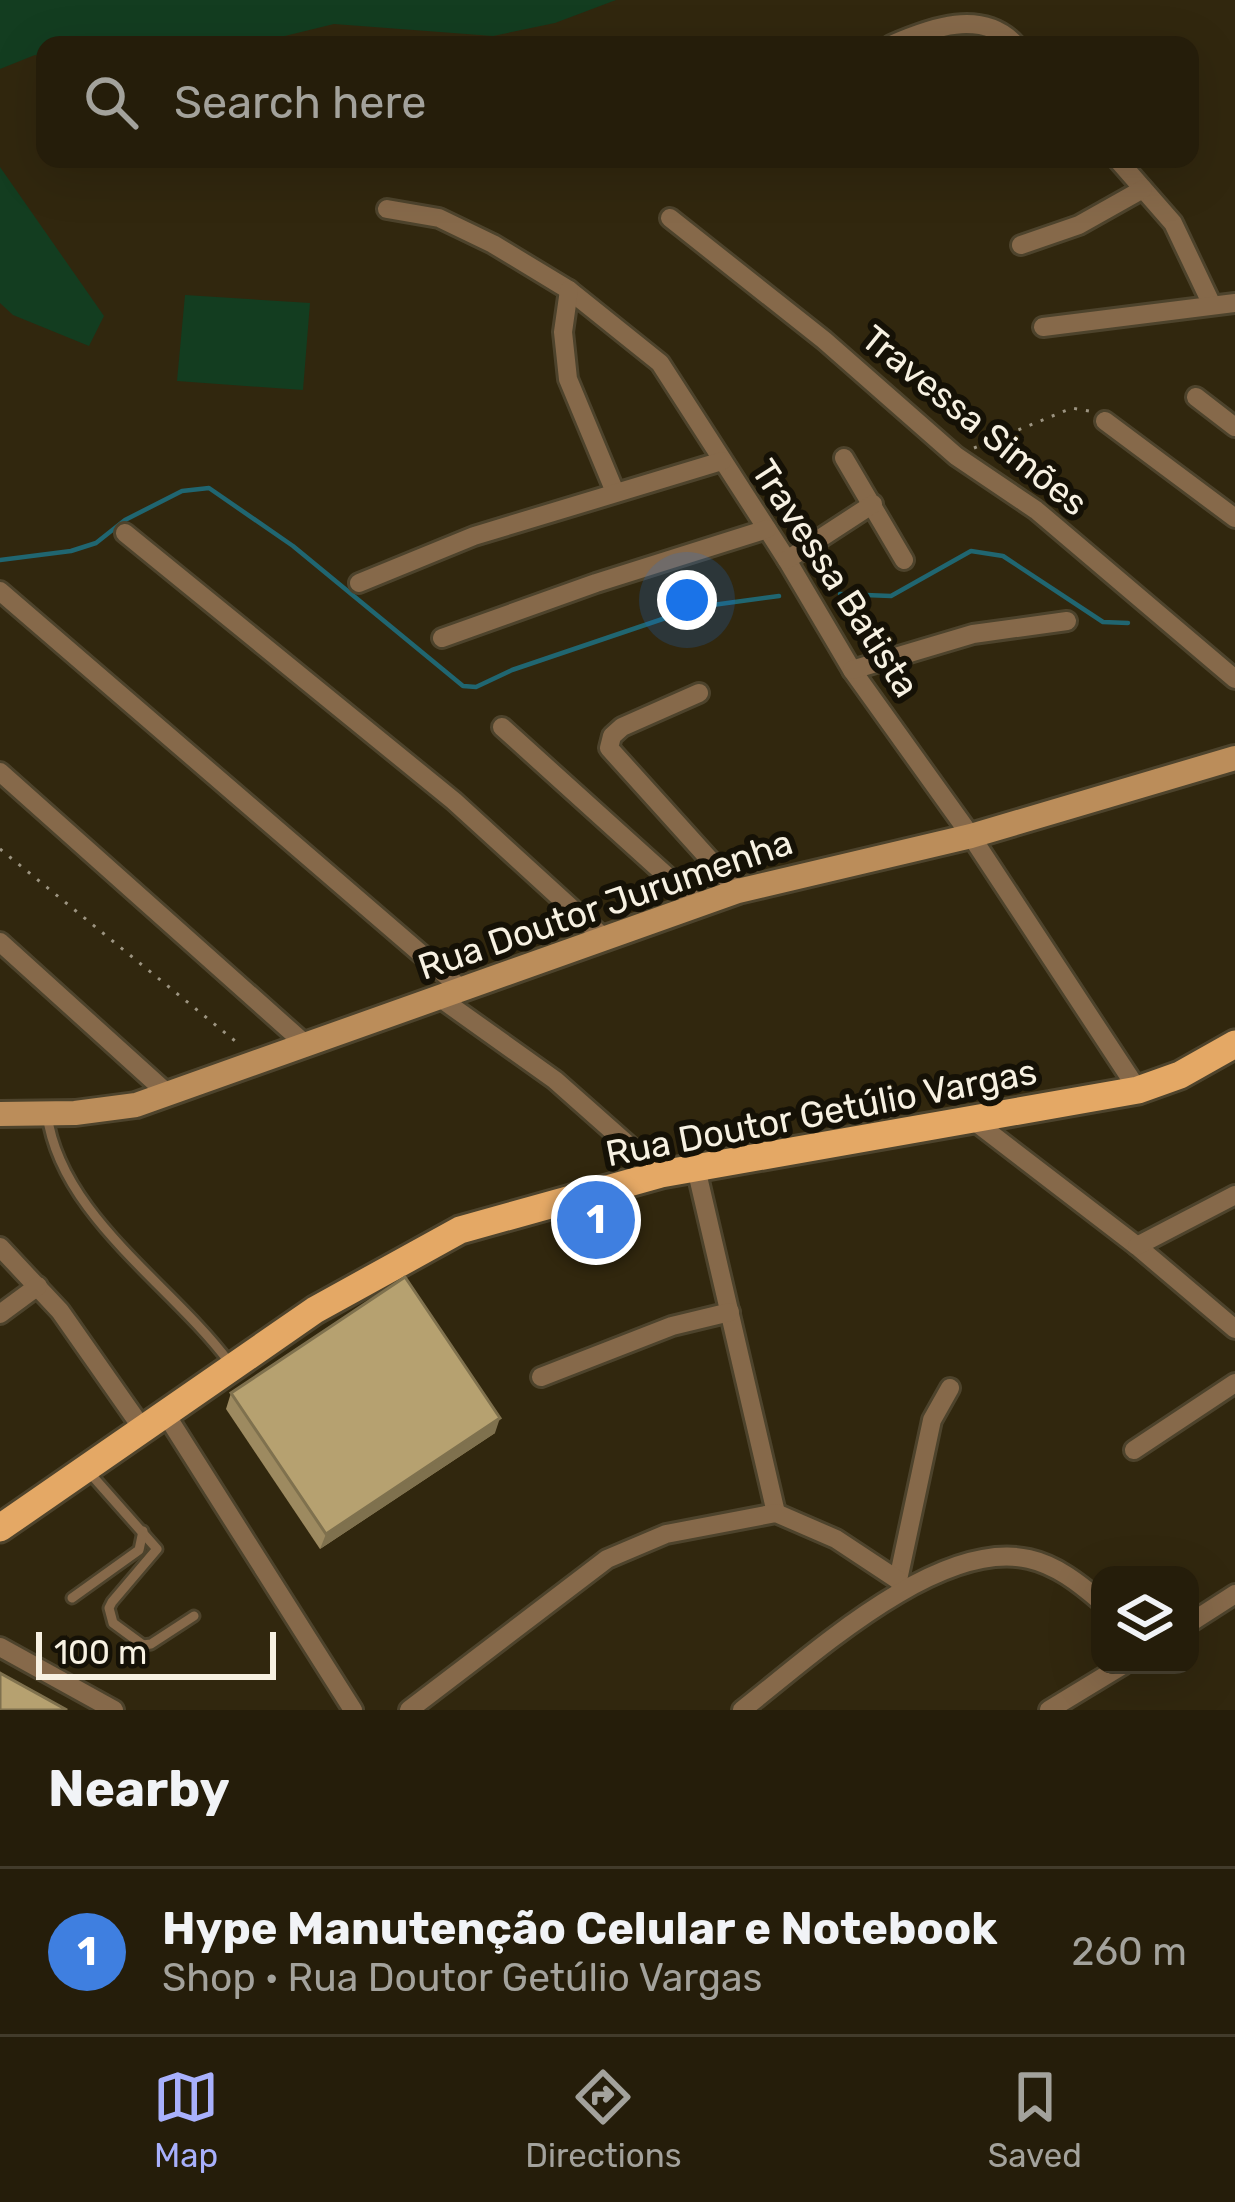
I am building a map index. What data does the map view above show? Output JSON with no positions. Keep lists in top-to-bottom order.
{
  "streets": {
    "main road": ["Rua Doutor Jurumenha", "Rua Doutor Getúlio Vargas"],
    "street": ["Travessa Simões", "Travessa Batista"]
  },
  "crossings": [
    ["Travessa Batista", "Rua Doutor Jurumenha"],
    ["Travessa Batista", "Rua Doutor Getúlio Vargas"]
  ],
  "scale_bar": "100 m",
  "page": {
    "search": "Search here",
    "pins": "1",
    "scale": "100 m",
    "heading": "Nearby",
    "list": [
      {
        "mark": "1",
        "name": "Hype Manutenção Celular e Notebook",
        "note": "Shop · Rua Doutor Getúlio Vargas",
        "value": "260 m"
      }
    ],
    "nav": ["Map", "Directions", "Saved"]
  }
}
